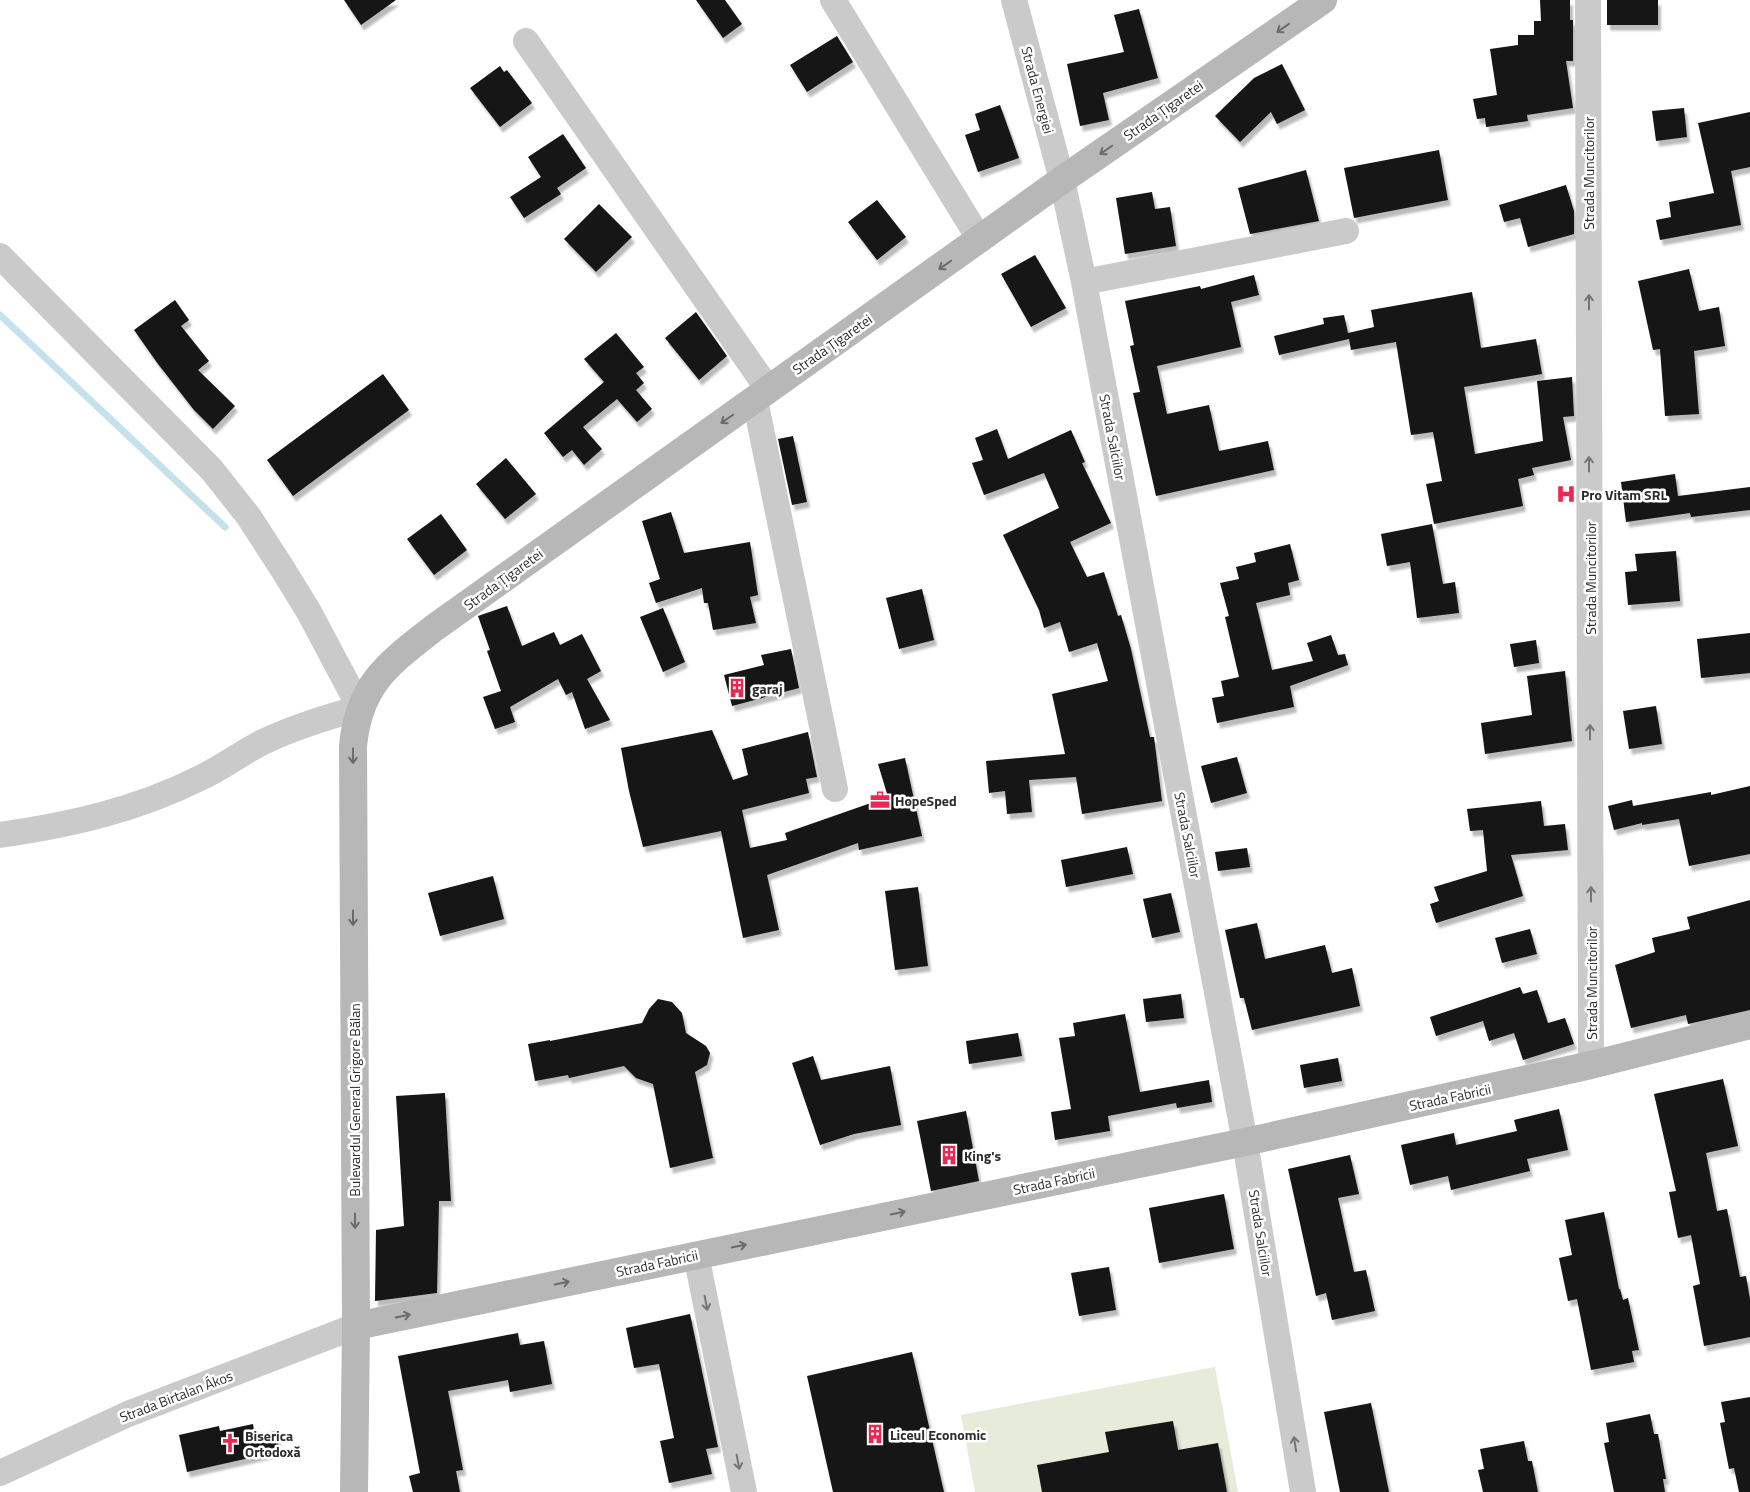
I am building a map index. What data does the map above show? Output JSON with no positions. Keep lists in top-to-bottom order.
{
  "streets": {
    "main road": ["Strada Țigaretei", "Strada Fabricii", "Bulevardul General Grigore Bălan"],
    "street": [
      "Strada Energiei",
      "Strada Muncitorilor",
      "Strada Salciilor",
      "Strada Birtalan Ákos"
    ]
  },
  "crossings": [
    ["Strada Energiei", "Strada Țigaretei"],
    ["Strada Energiei", "Strada Salciilor"],
    ["Strada Țigaretei", "Strada Salciilor"],
    ["Strada Țigaretei", "Bulevardul General Grigore Bălan"],
    ["Strada Muncitorilor", "Strada Fabricii"],
    ["Strada Salciilor", "Strada Fabricii"],
    ["Strada Fabricii", "Bulevardul General Grigore Bălan"],
    ["Strada Fabricii", "Strada Birtalan Ákos"],
    ["Bulevardul General Grigore Bălan", "Strada Birtalan Ákos"]
  ],
  "one_way": [
    "Strada Țigaretei",
    "Strada Muncitorilor",
    "Strada Fabricii",
    "Bulevardul General Grigore Bălan"
  ],
  "places": {
    "hospital": ["Pro Vitam SRL"],
    "building": ["garaj", "King's", "Liceul Economic"],
    "office": ["HopeSped"],
    "church": ["Biserica Ortodoxă"]
  }
}
